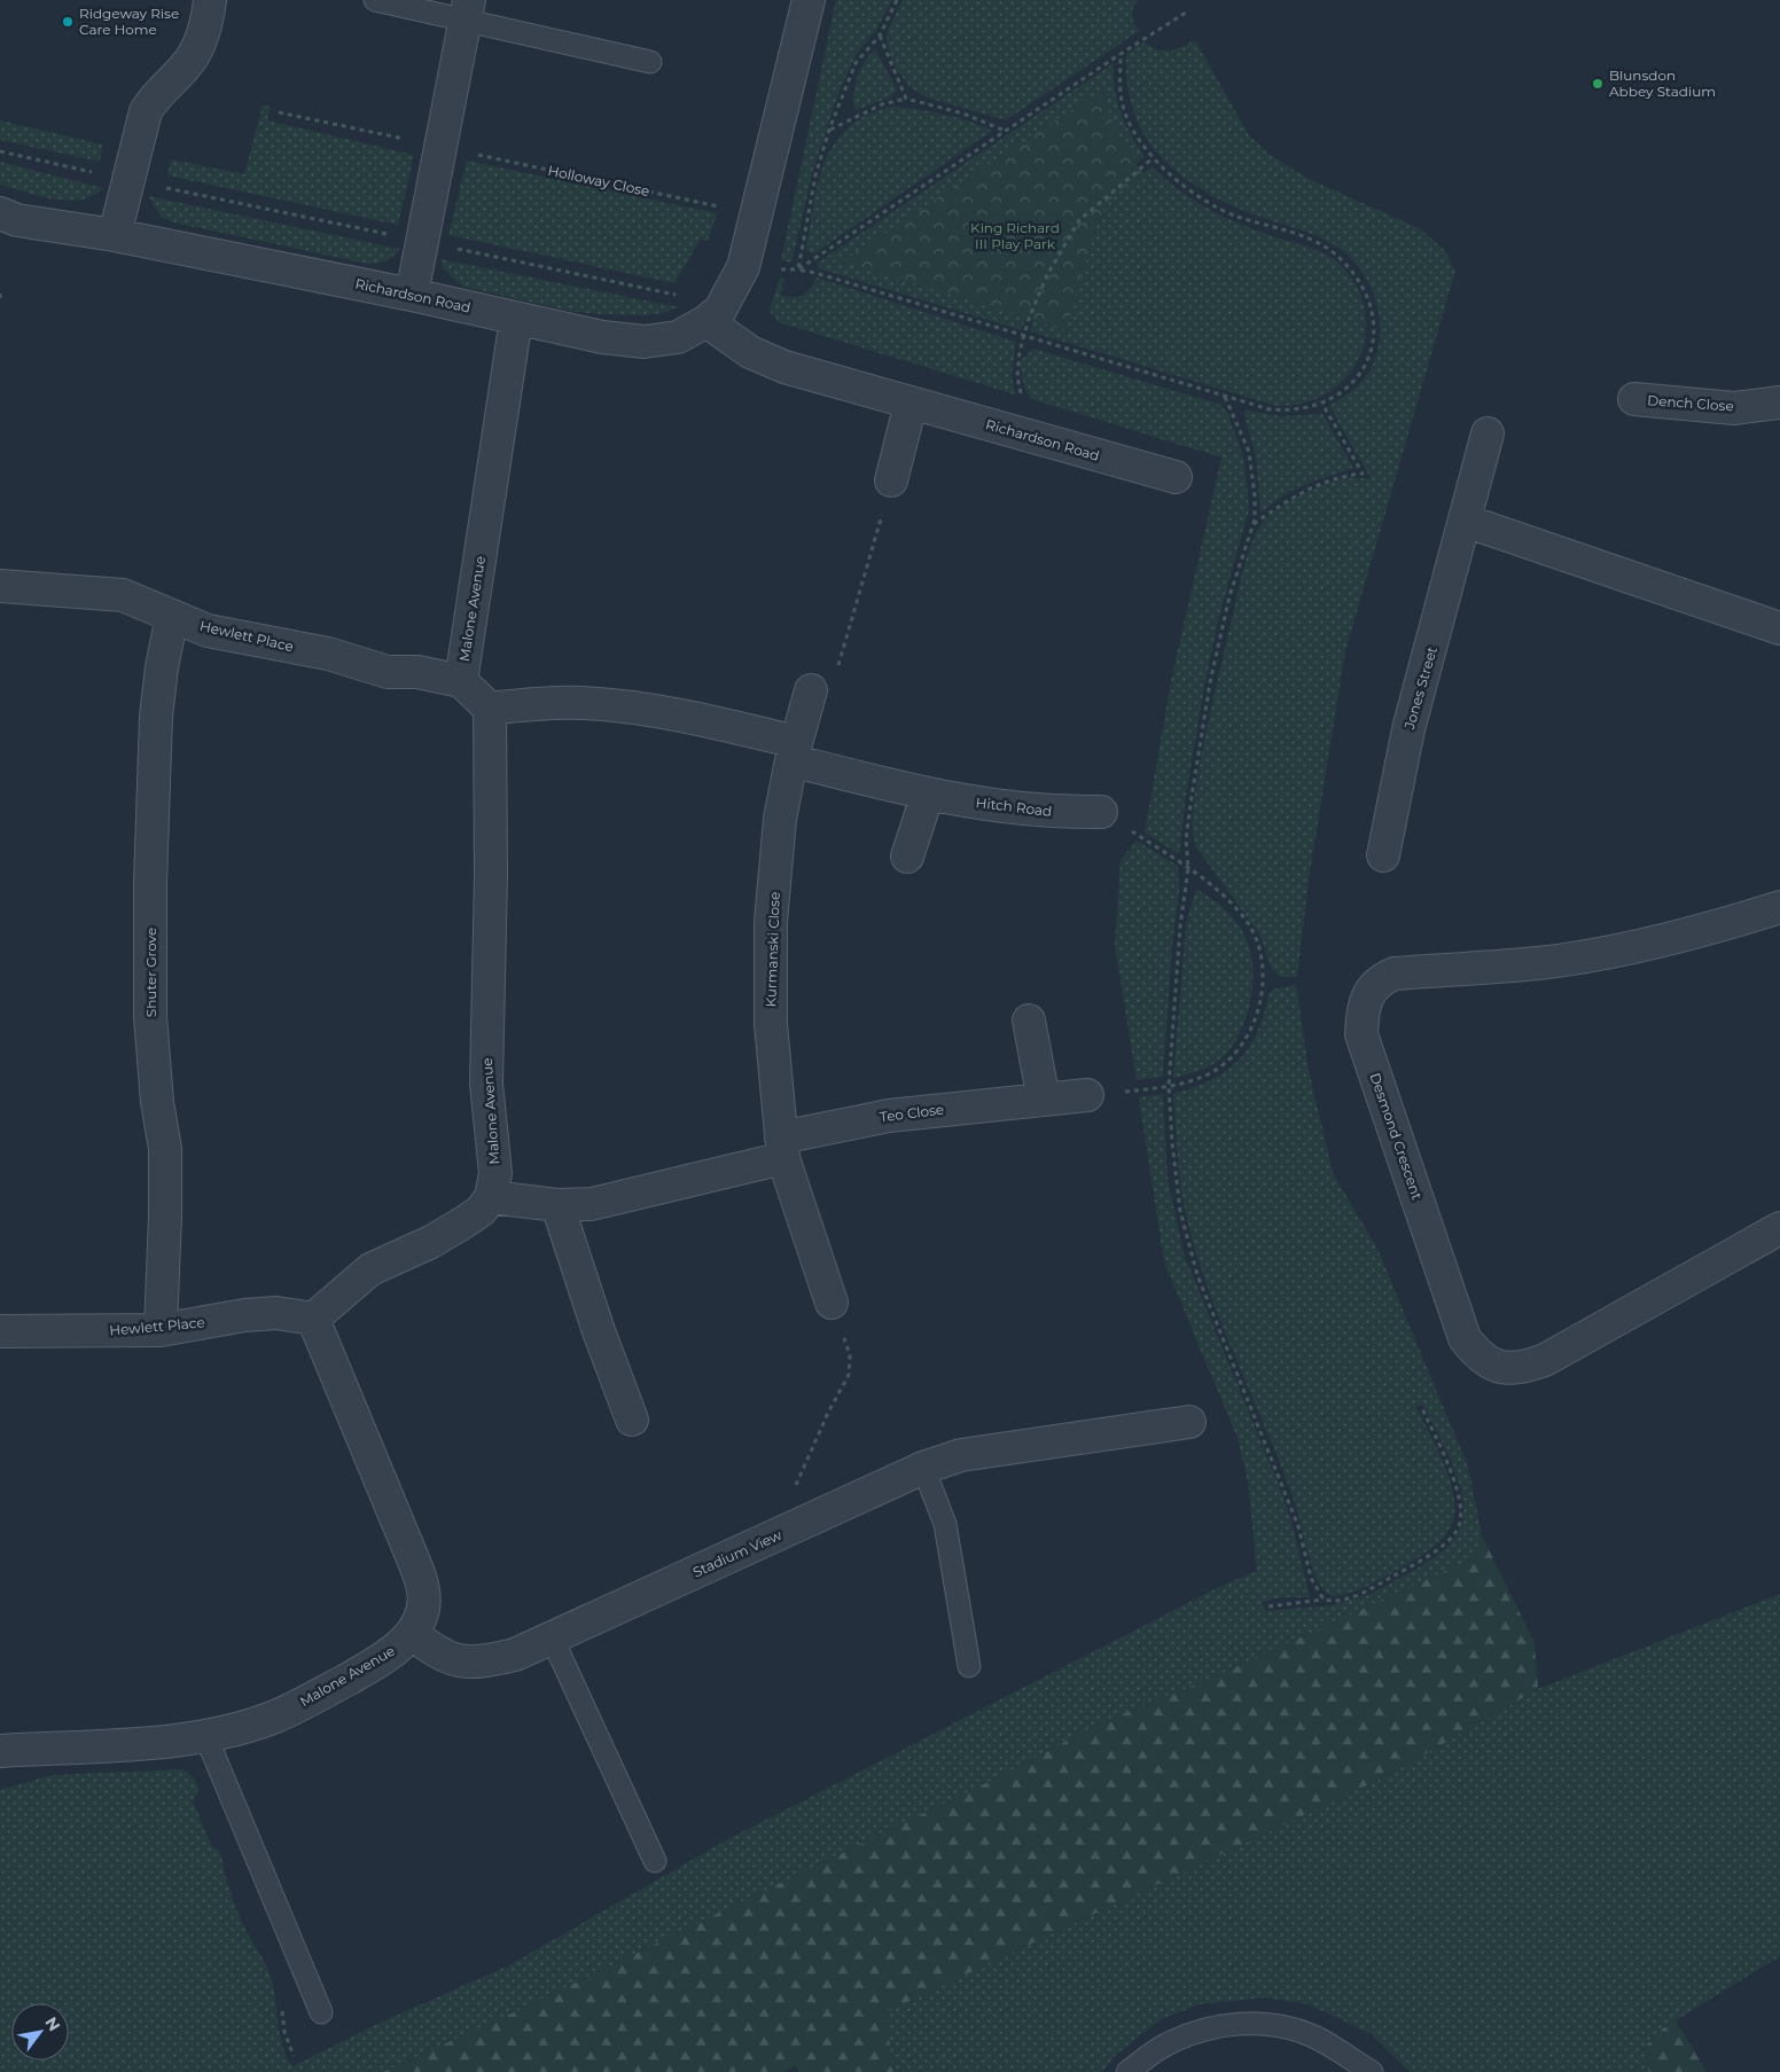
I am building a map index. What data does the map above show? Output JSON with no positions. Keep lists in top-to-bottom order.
{
  "streets": {
    "street": [
      "Richardson Road",
      "Dench Close",
      "Malone Avenue",
      "Hewlett Place",
      "Jones Street",
      "Hitch Road",
      "Kurmanski Close",
      "Shuter Grove",
      "Teo Close",
      "Desmond Crescent",
      "Stadium View"
    ],
    "path": ["Holloway Close"]
  },
  "crossings": [
    ["Holloway Close", "Richardson Road"],
    ["Richardson Road", "Malone Avenue"],
    ["Malone Avenue", "Hewlett Place"],
    ["Malone Avenue", "Stadium View"],
    ["Hewlett Place", "Shuter Grove"],
    ["Hitch Road", "Kurmanski Close"],
    ["Kurmanski Close", "Teo Close"]
  ],
  "parks": ["King Richard III Play Park"],
  "places": ["Ridgeway Rise Care Home", "Blunsdon Abbey Stadium"],
  "north": "top right"
}
